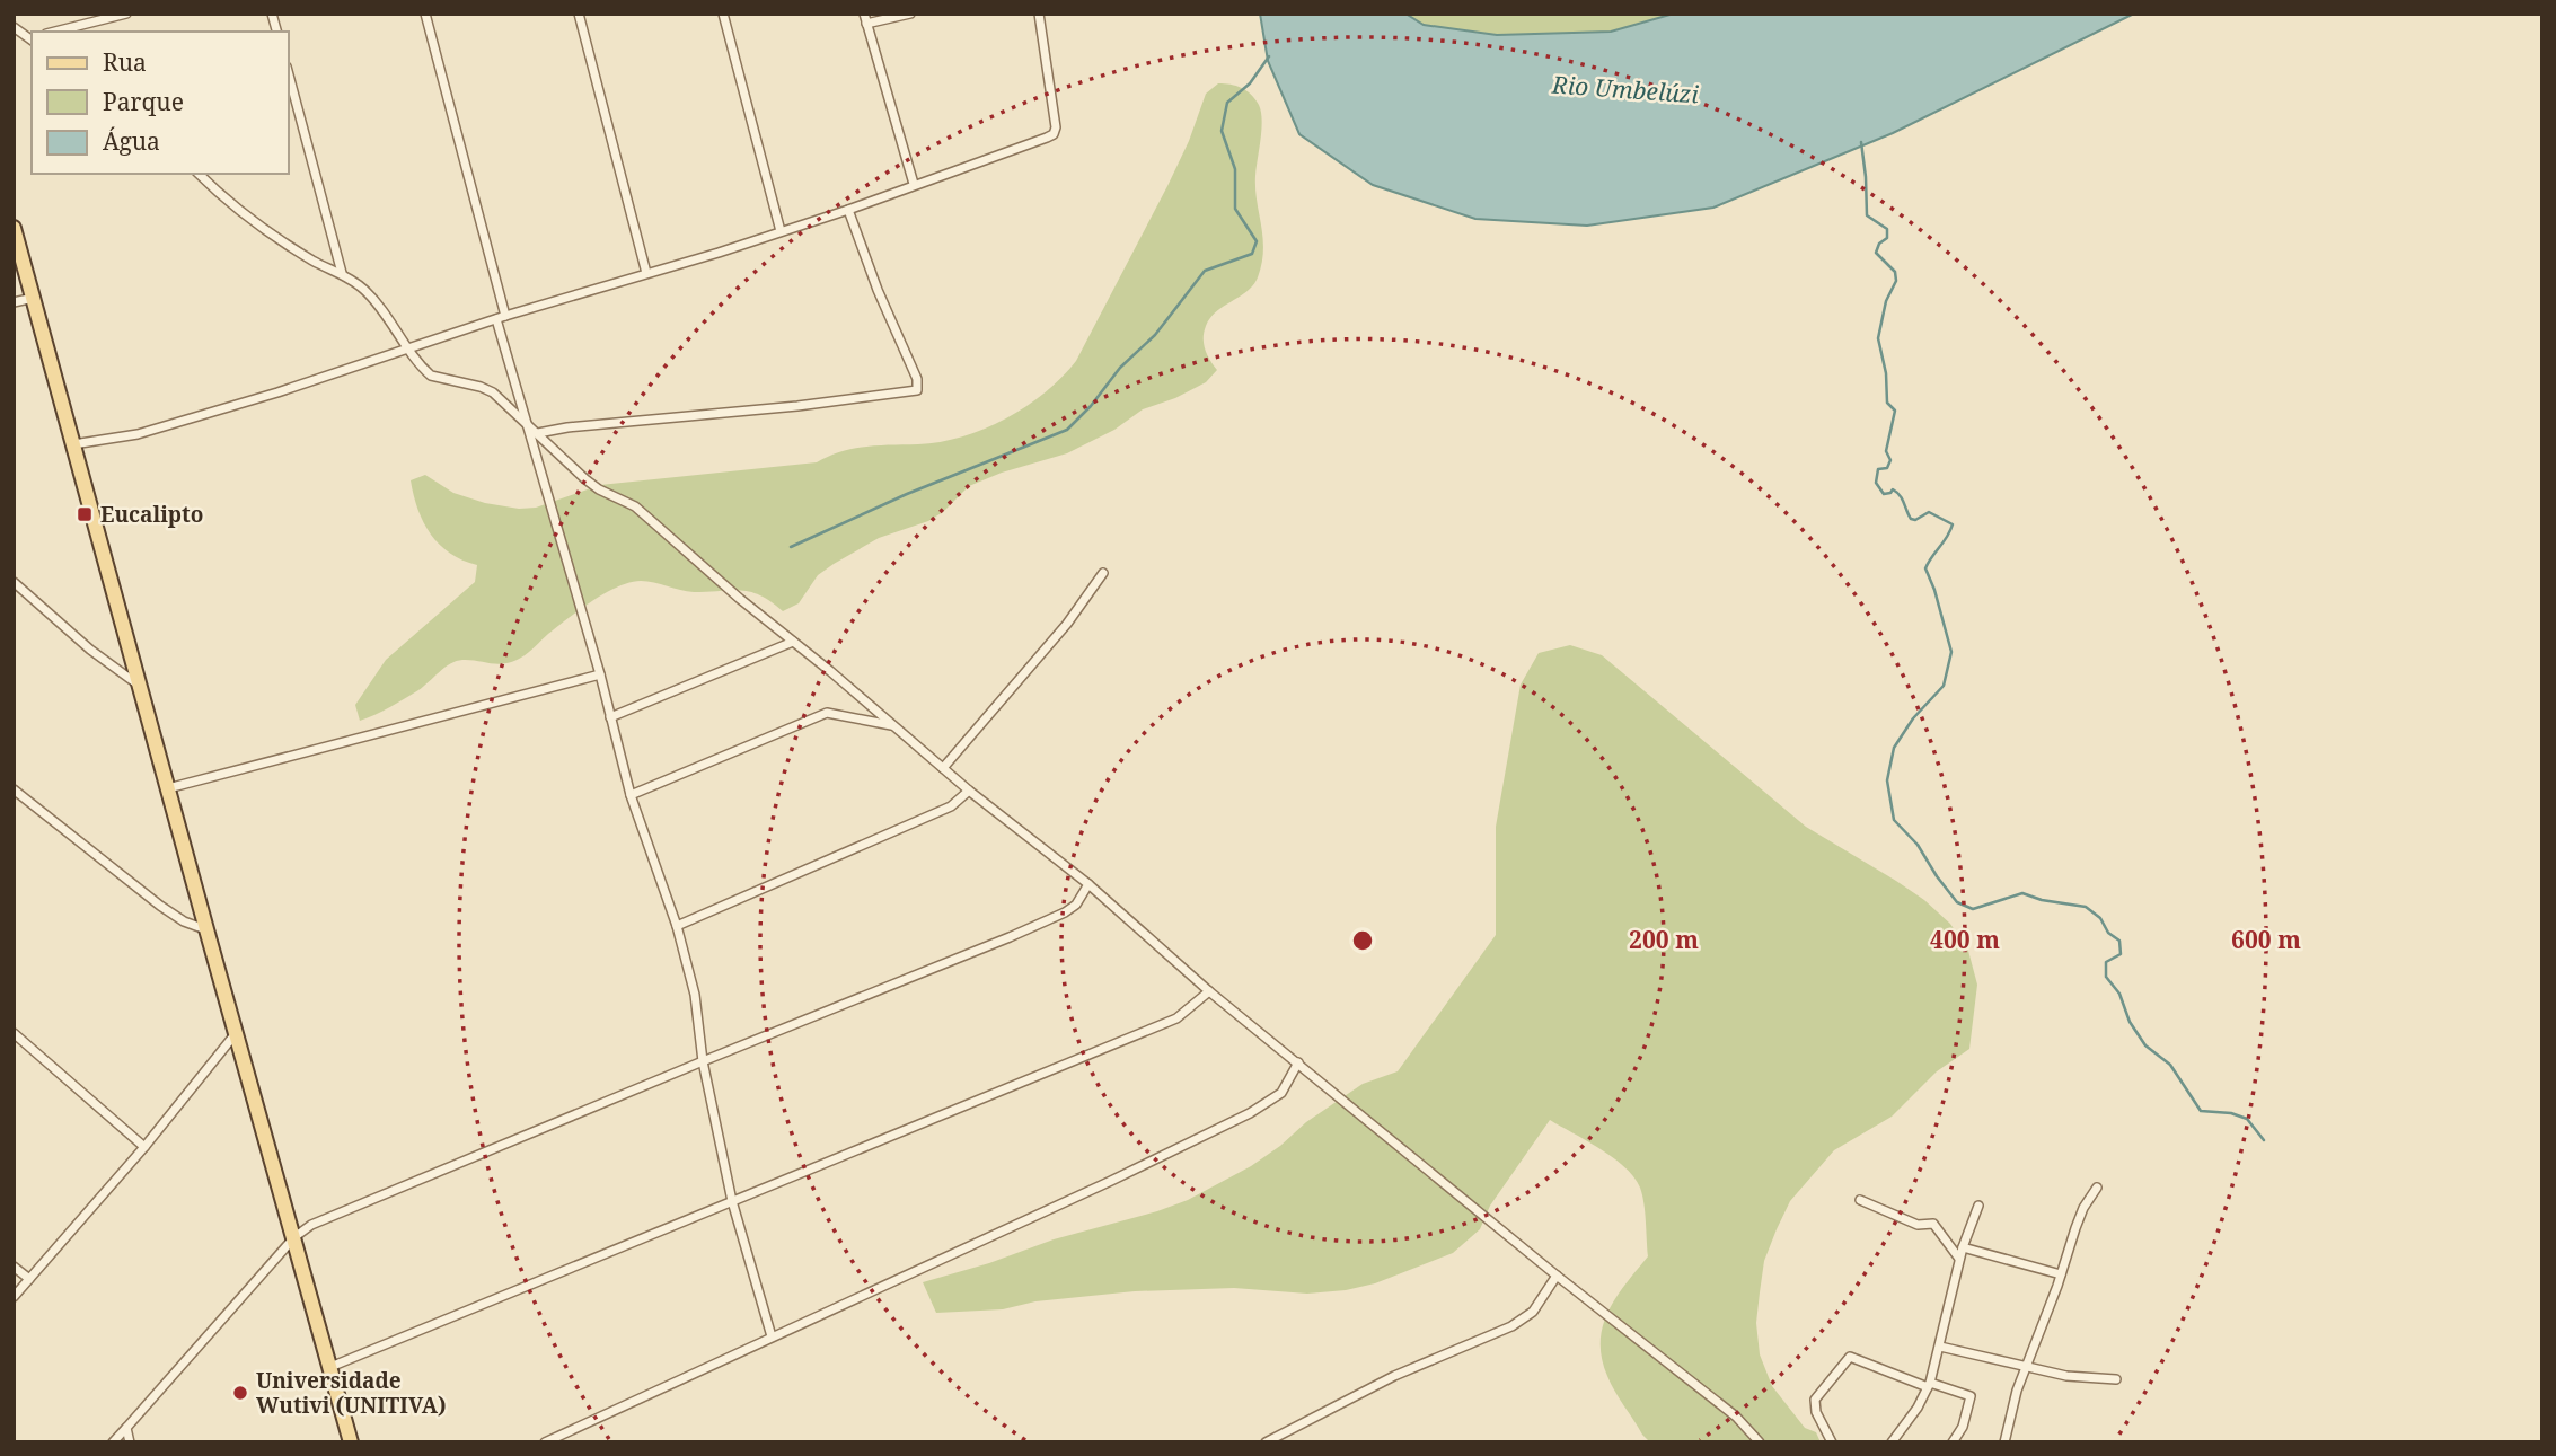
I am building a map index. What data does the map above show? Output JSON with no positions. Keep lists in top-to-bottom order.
{
  "water": ["Rio Umbelúzi"],
  "places": {
    "transit": ["Eucalipto"],
    "other": ["Universidade Wutivi (UNITIVA)"]
  },
  "legend": ["Rua", "Parque", "Água"],
  "rings": ["200 m", "400 m", "600 m"]
}
